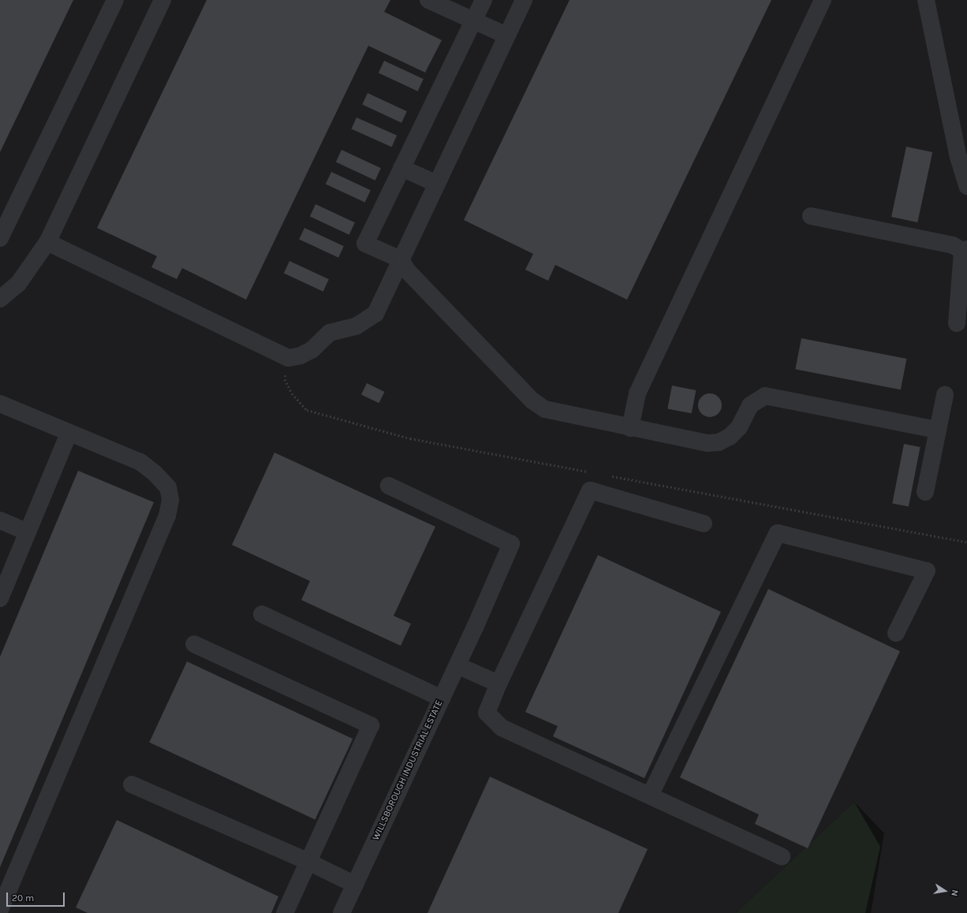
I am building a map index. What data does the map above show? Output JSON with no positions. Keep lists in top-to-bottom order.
{
  "streets": {
    "street": ["WILLSBOROUGH INDUSTRIAL ESTATE"]
  },
  "scale_bar": "20 m",
  "north": "right"
}
